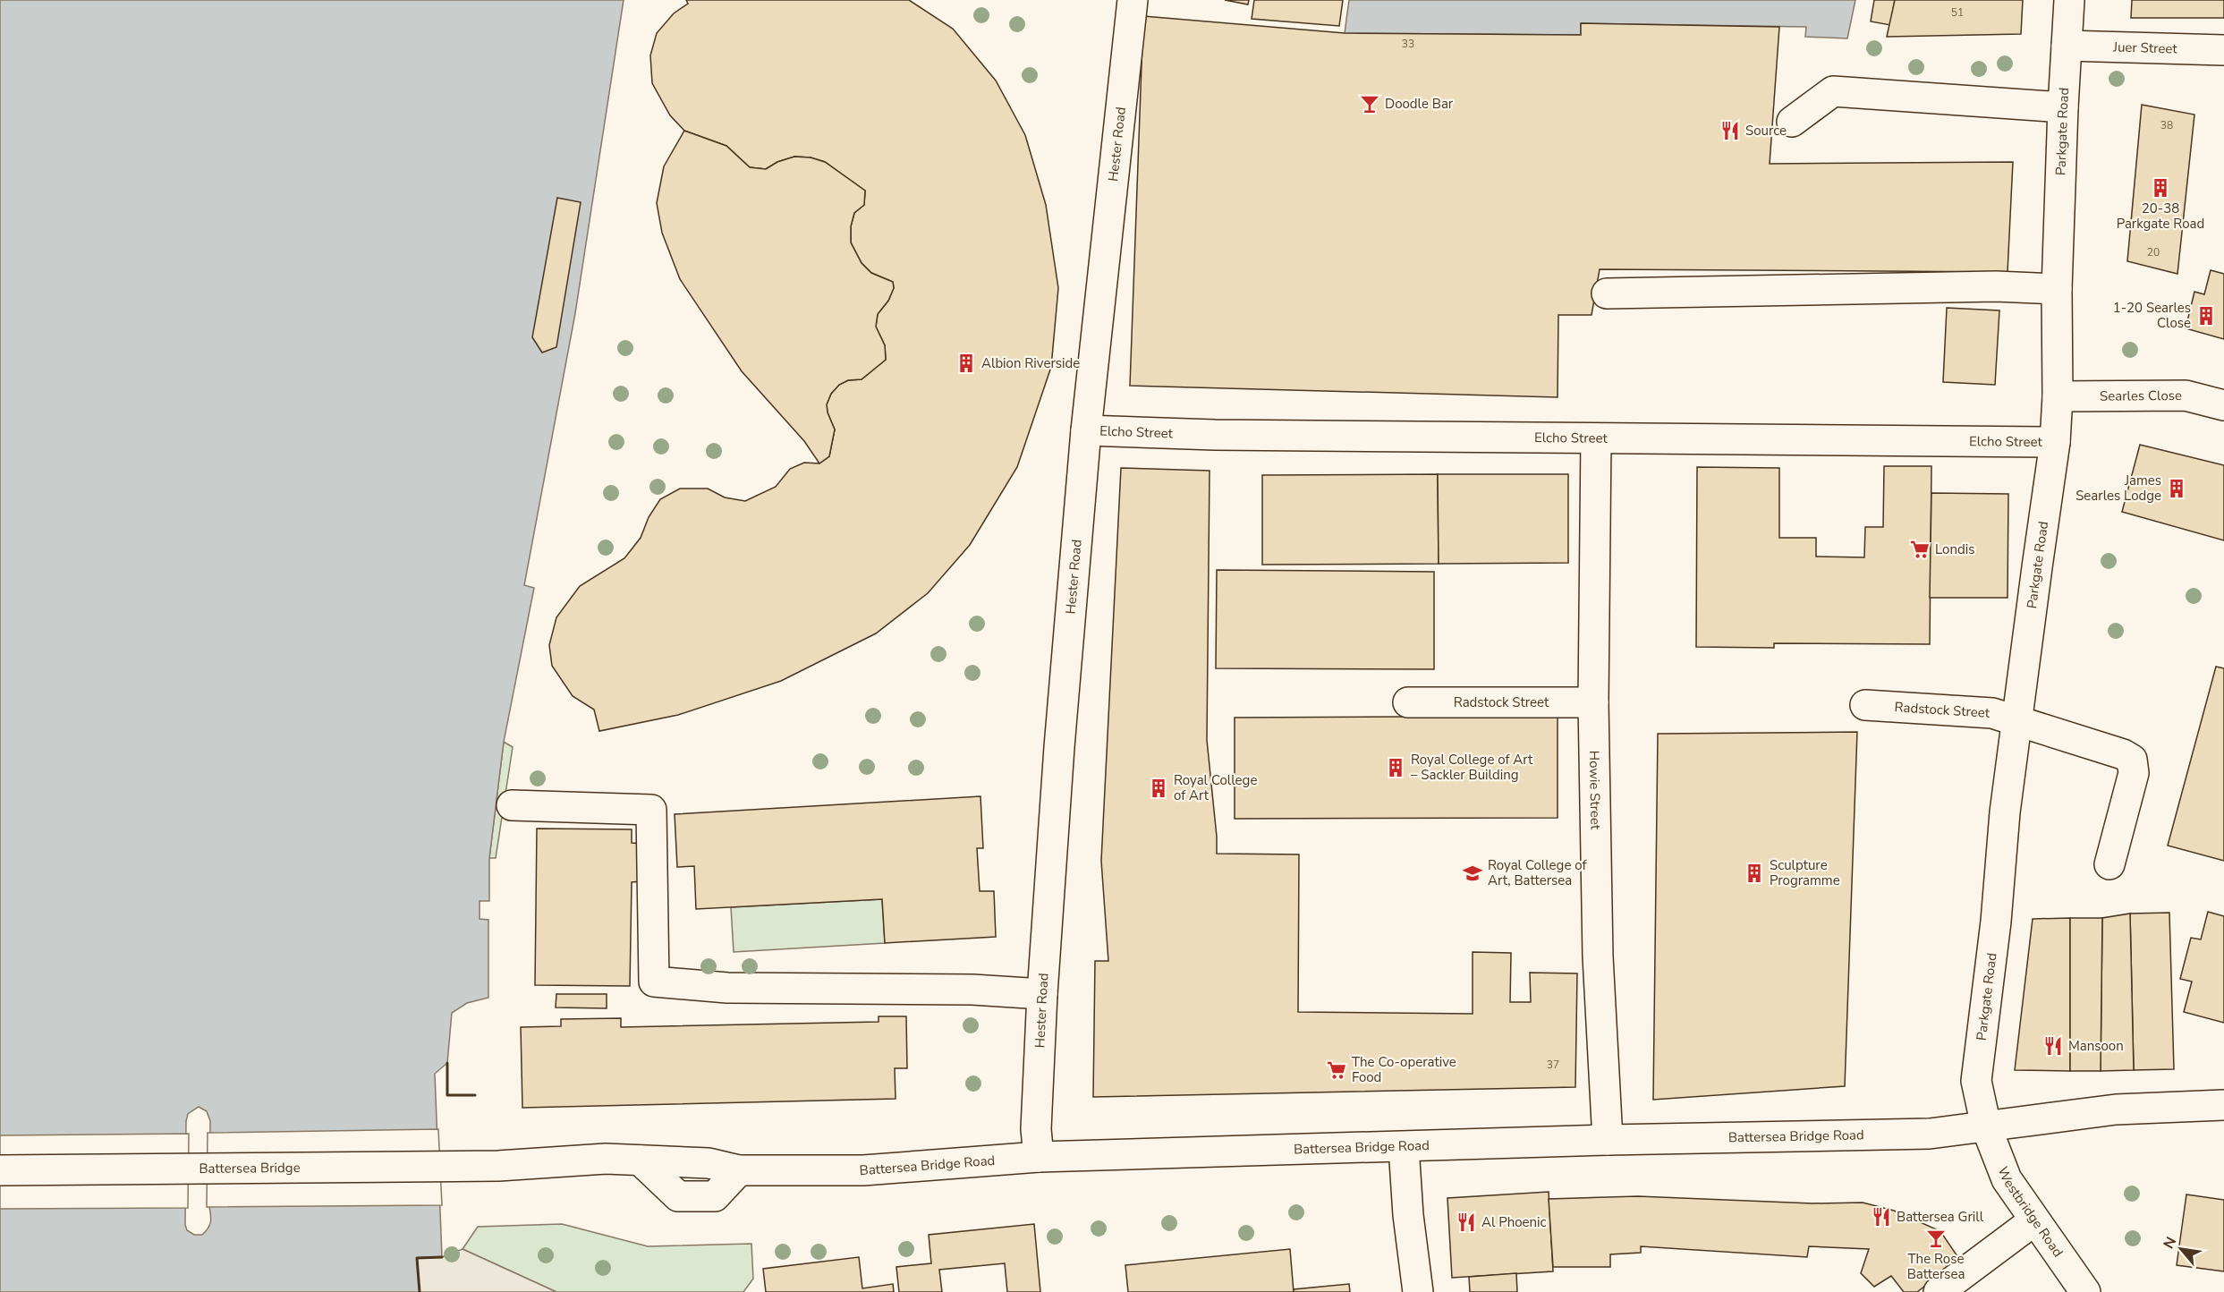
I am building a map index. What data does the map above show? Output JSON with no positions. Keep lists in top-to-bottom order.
{
  "streets": {
    "main road": [
      "Juer Street",
      "Parkgate Road",
      "Hester Road",
      "Searles Close",
      "Elcho Street",
      "Radstock Street",
      "Howie Street",
      "Battersea Bridge Road",
      "Battersea Bridge",
      "Westbridge Road"
    ]
  },
  "crossings": [
    ["Juer Street", "Parkgate Road"],
    ["Parkgate Road", "Searles Close"],
    ["Parkgate Road", "Elcho Street"],
    ["Parkgate Road", "Radstock Street"],
    ["Parkgate Road", "Battersea Bridge Road"],
    ["Parkgate Road", "Westbridge Road"],
    ["Hester Road", "Elcho Street"],
    ["Hester Road", "Battersea Bridge Road"],
    ["Elcho Street", "Howie Street"],
    ["Radstock Street", "Howie Street"],
    ["Howie Street", "Battersea Bridge Road"],
    ["Battersea Bridge Road", "Battersea Bridge"],
    ["Battersea Bridge Road", "Westbridge Road"]
  ],
  "places": {
    "bar": ["Doodle Bar", "The Rose Battersea"],
    "restaurant": [
      "Source",
      "Mansoon",
      "Battersea Grill",
      "Al Phoenic"
    ],
    "building": [
      "20-38 Parkgate Road",
      "1-20 Searles Close",
      "Albion Riverside",
      "James Searles Lodge",
      "Royal College of Art – Sackler Building",
      "Royal College of Art",
      "Sculpture Programme"
    ],
    "supermarket": ["Londis", "The Co-operative Food"],
    "school or university": ["Royal College of Art, Battersea"]
  },
  "house_numbers": [
    "51",
    "33",
    "38",
    "20",
    "37"
  ],
  "north": "top left"
}
